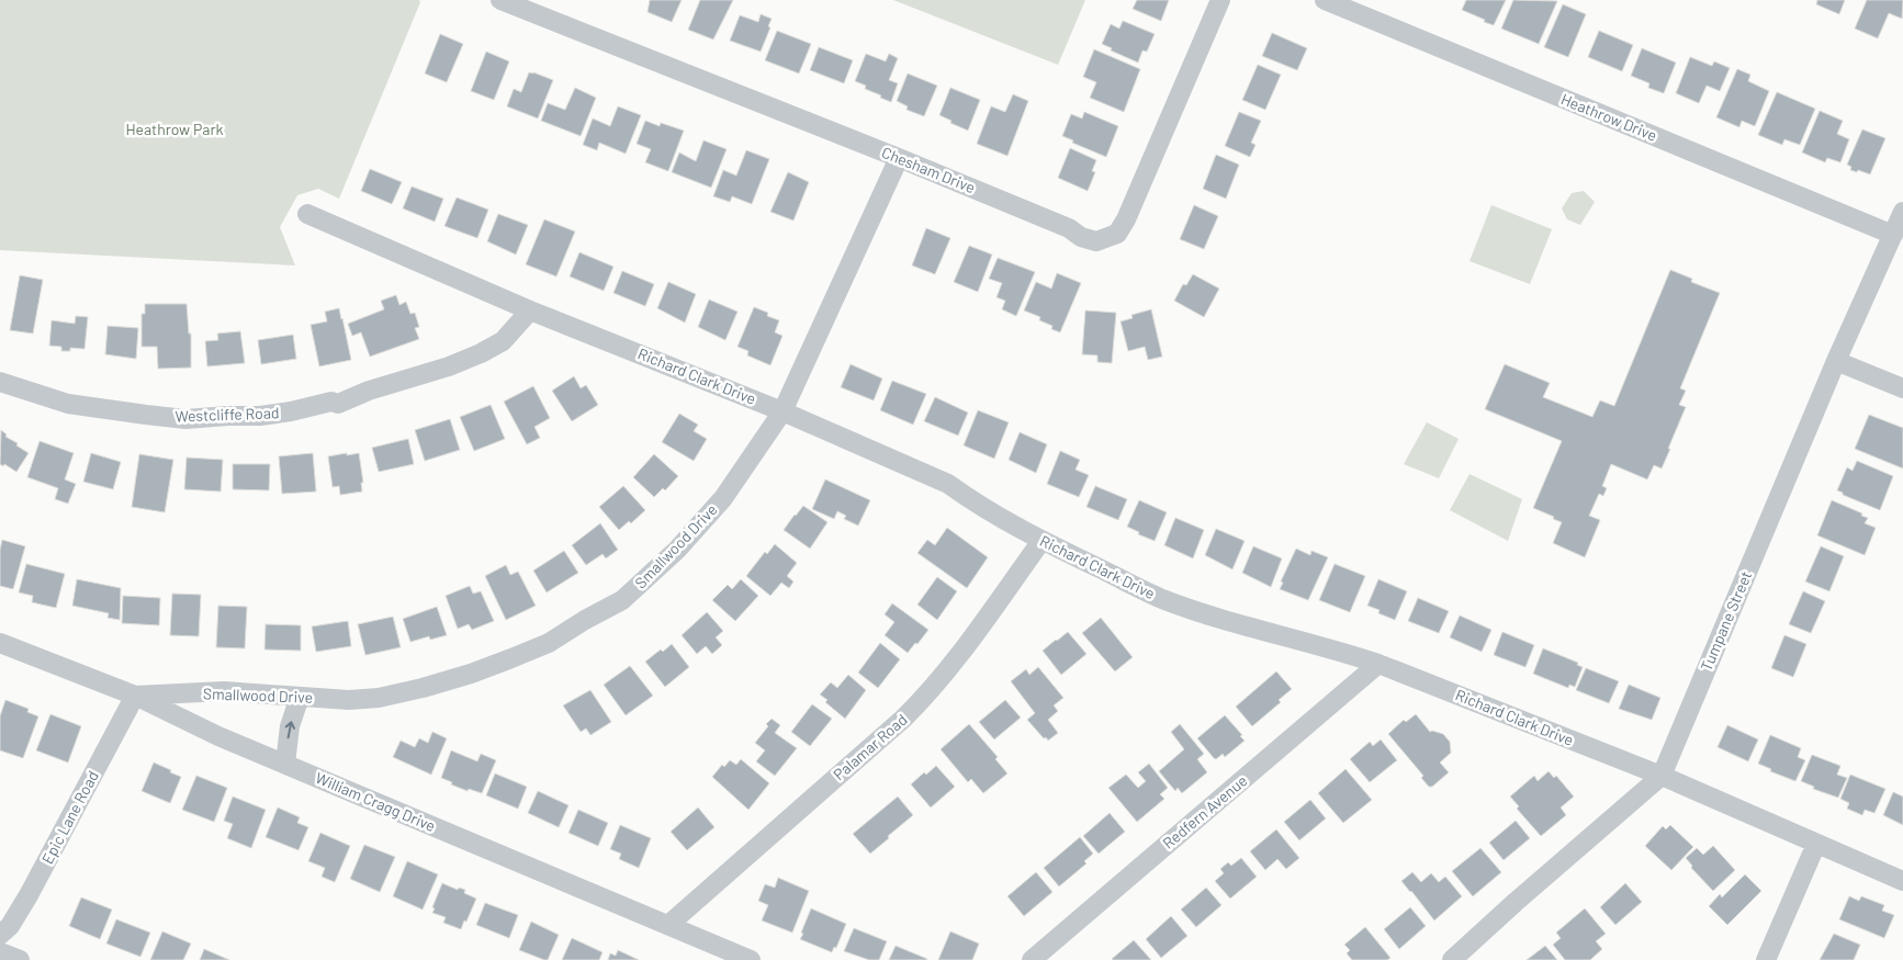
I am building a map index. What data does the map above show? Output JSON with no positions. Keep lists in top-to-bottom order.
{
  "streets": {
    "street": [
      "Heathrow Drive",
      "Chesham Drive",
      "Richard Clark Drive",
      "Westcliffe Road",
      "Smallwood Drive",
      "Tumpane Street",
      "Palamar Road",
      "William Cragg Drive",
      "Redfern Avenue",
      "Epic Lane Road"
    ]
  },
  "crossings": [
    ["Heathrow Drive", "Tumpane Street"],
    ["Chesham Drive", "Smallwood Drive"],
    ["Richard Clark Drive", "Westcliffe Road"],
    ["Richard Clark Drive", "Smallwood Drive"],
    ["Richard Clark Drive", "Tumpane Street"],
    ["Richard Clark Drive", "Palamar Road"],
    ["Richard Clark Drive", "Redfern Avenue"],
    ["Smallwood Drive", "William Cragg Drive"],
    ["Smallwood Drive", "Epic Lane Road"],
    ["Palamar Road", "William Cragg Drive"],
    ["William Cragg Drive", "Epic Lane Road"]
  ],
  "parks": ["Heathrow Park"]
}
